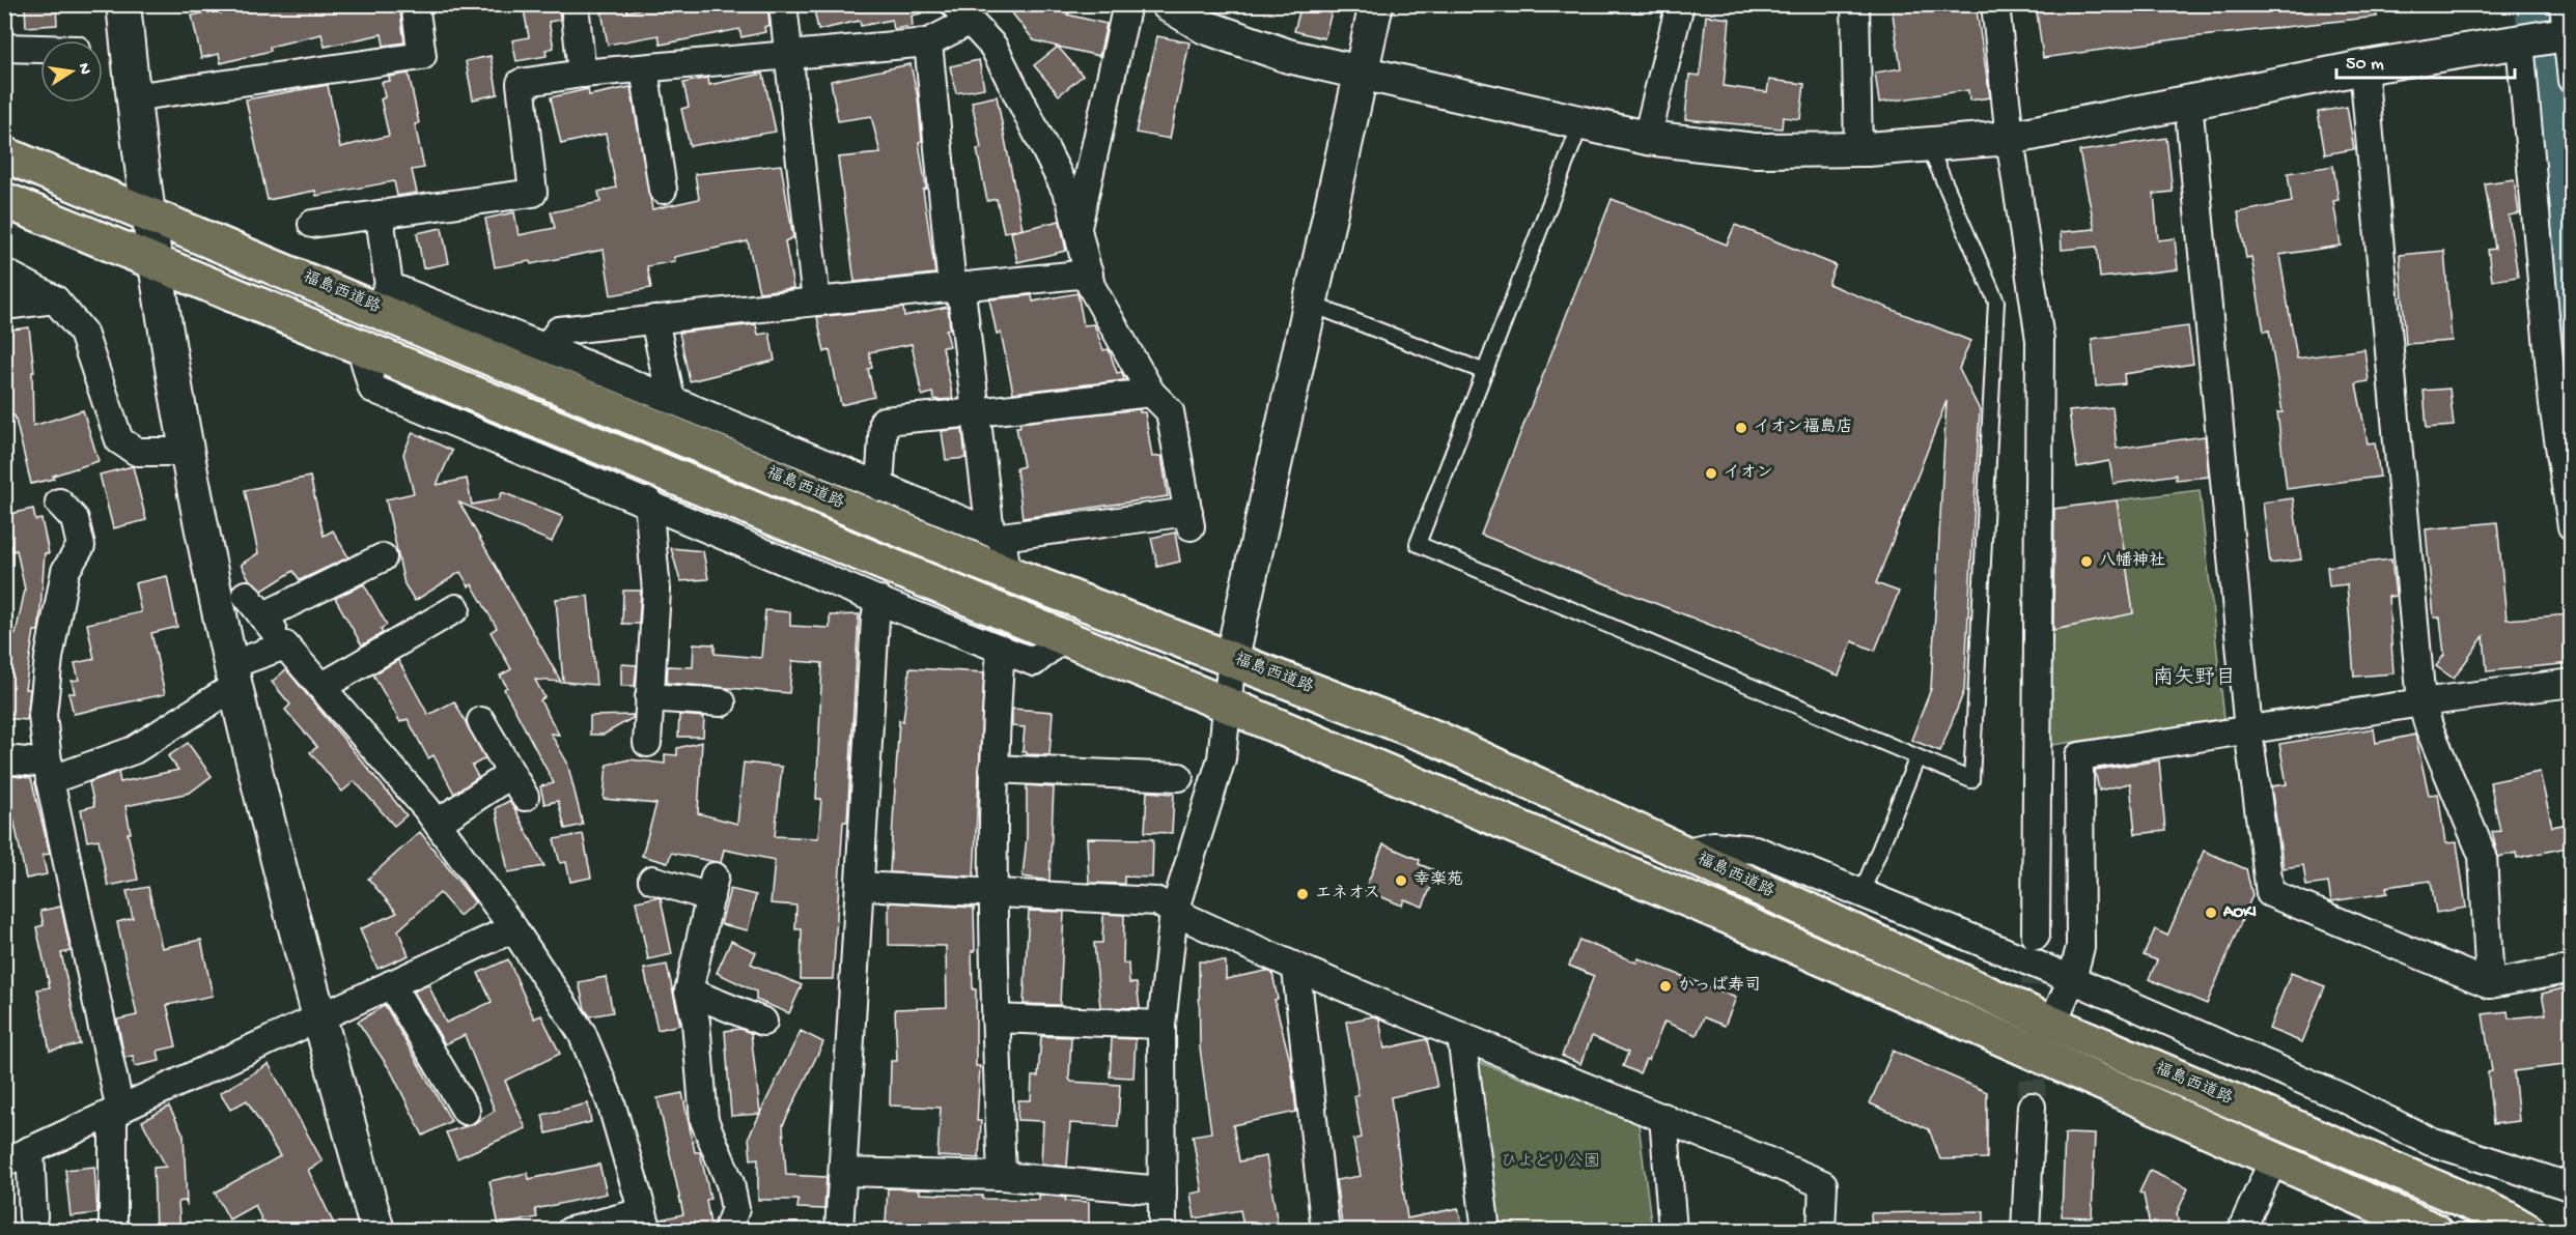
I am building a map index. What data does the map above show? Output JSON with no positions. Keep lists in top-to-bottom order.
{
  "streets": {
    "highway": ["福島西道路"]
  },
  "districts": ["南矢野目"],
  "parks": ["ひよどり公園"],
  "places": [
    "イオン福島店",
    "イオン",
    "八幡神社",
    "幸楽苑",
    "エネオス",
    "AOKI",
    "かっぱ寿司"
  ],
  "scale_bar": "50 m",
  "north": "right"
}
